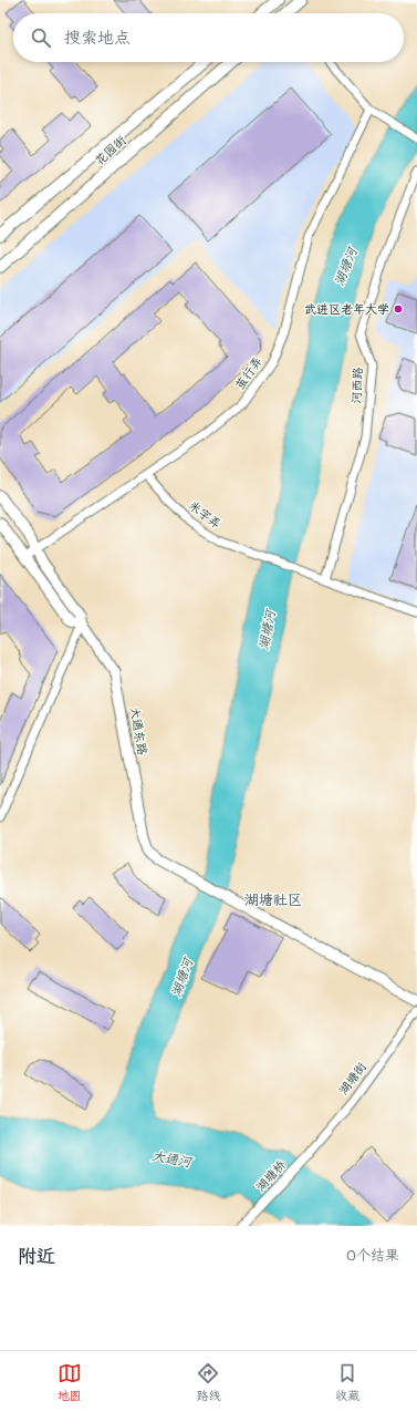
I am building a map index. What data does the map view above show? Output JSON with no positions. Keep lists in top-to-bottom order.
{
  "streets": {
    "main road": ["花园街"],
    "street": [
      "茧行弄",
      "河西路",
      "米字弄",
      "大通东路",
      "湖塘街",
      "湖塘桥"
    ]
  },
  "crossings": [
    ["茧行弄", "米字弄"],
    ["茧行弄", "大通东路"],
    ["河西路", "米字弄"],
    ["湖塘街", "湖塘桥"]
  ],
  "districts": ["湖塘社区"],
  "water": ["湖塘河", "大通河"],
  "places": ["武进区老年大学"],
  "page": {
    "search": "搜索地点",
    "heading": ["附近", "0个结果"],
    "nav": ["地图", "路线", "收藏"]
  }
}
